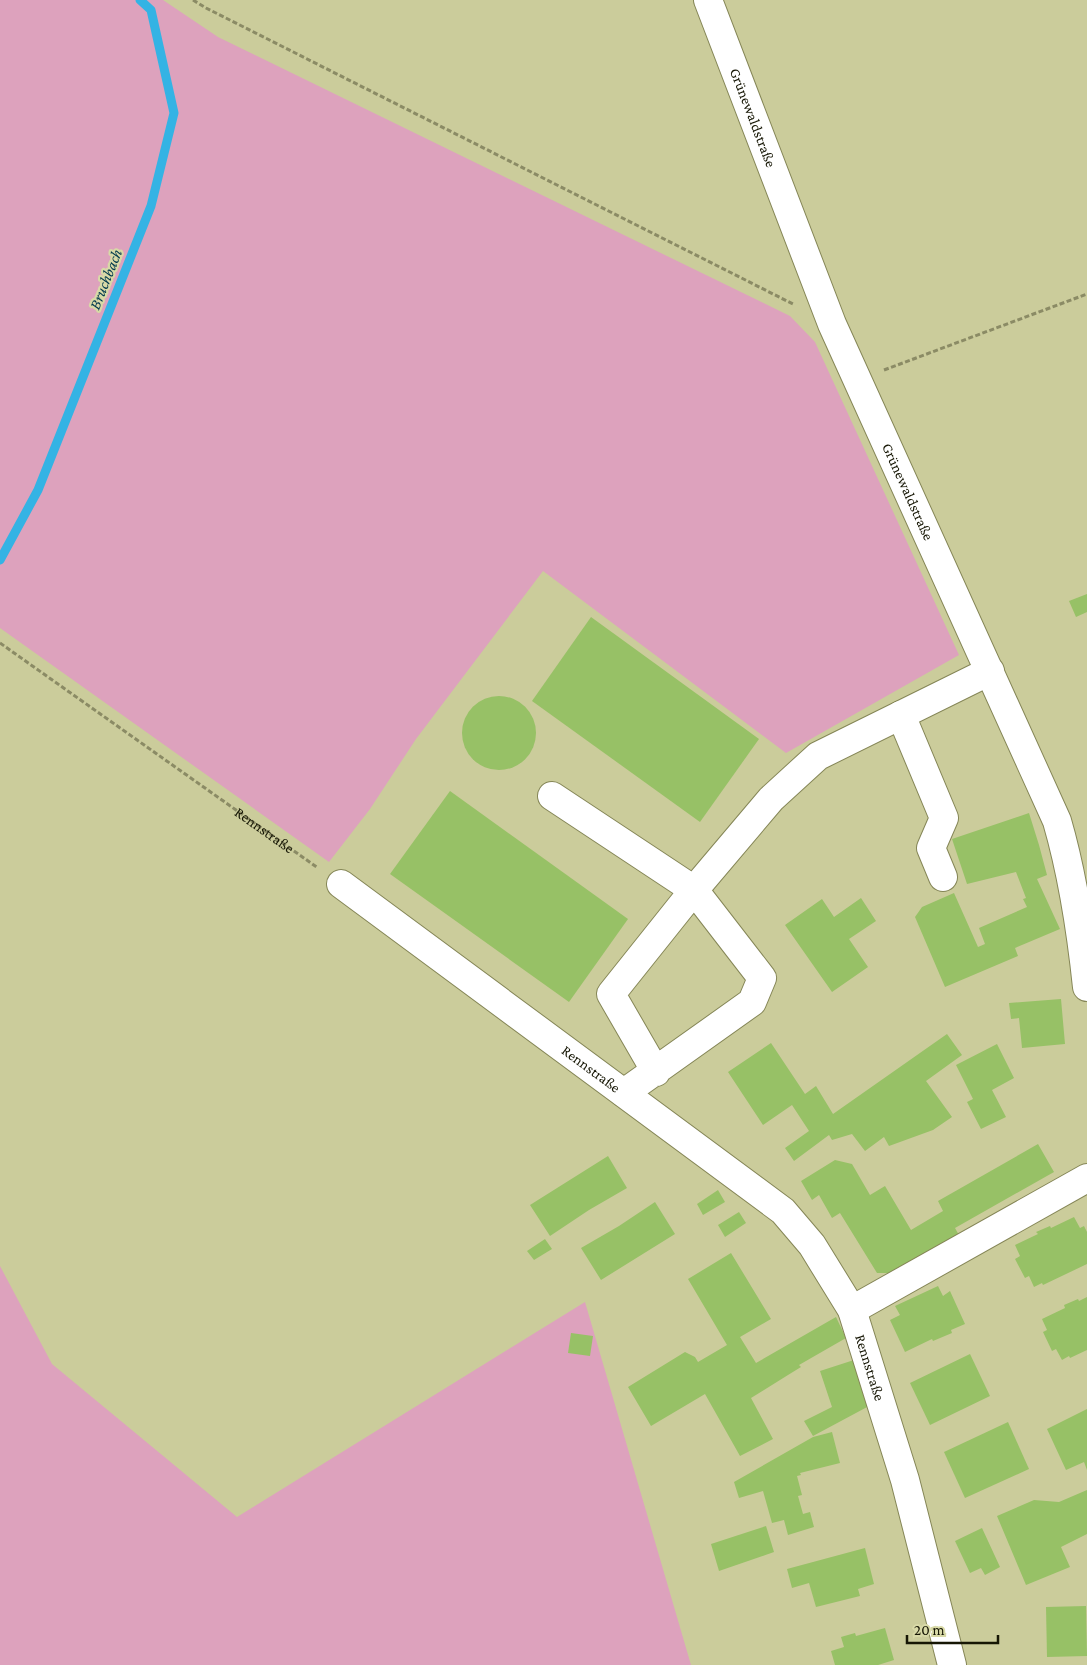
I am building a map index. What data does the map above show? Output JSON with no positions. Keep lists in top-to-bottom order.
{
  "streets": {
    "street": ["Grünewaldstraße", "Rennstraße"]
  },
  "water": ["Bruchbach"],
  "scale_bar": "20 m"
}
